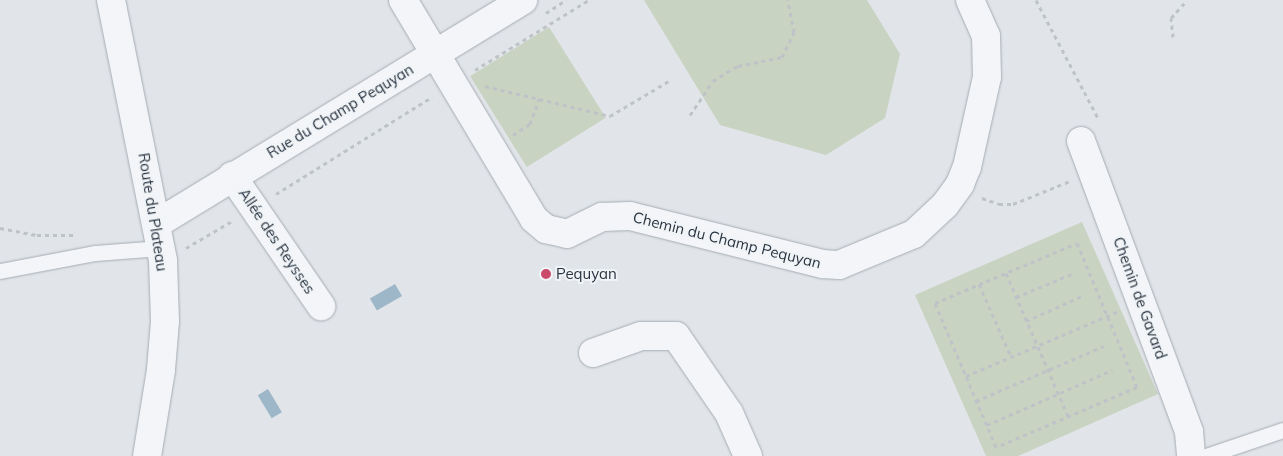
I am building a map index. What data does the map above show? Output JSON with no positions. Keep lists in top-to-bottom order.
{
  "streets": {
    "street": [
      "Rue du Champ Pequyan",
      "Route du Plateau",
      "Chemin du Champ Pequyan",
      "Allée des Reysses",
      "Chemin de Gavard"
    ]
  },
  "crossings": [
    ["Rue du Champ Pequyan", "Route du Plateau"],
    ["Rue du Champ Pequyan", "Chemin du Champ Pequyan"],
    ["Rue du Champ Pequyan", "Allée des Reysses"]
  ],
  "places": ["Pequyan"]
}
